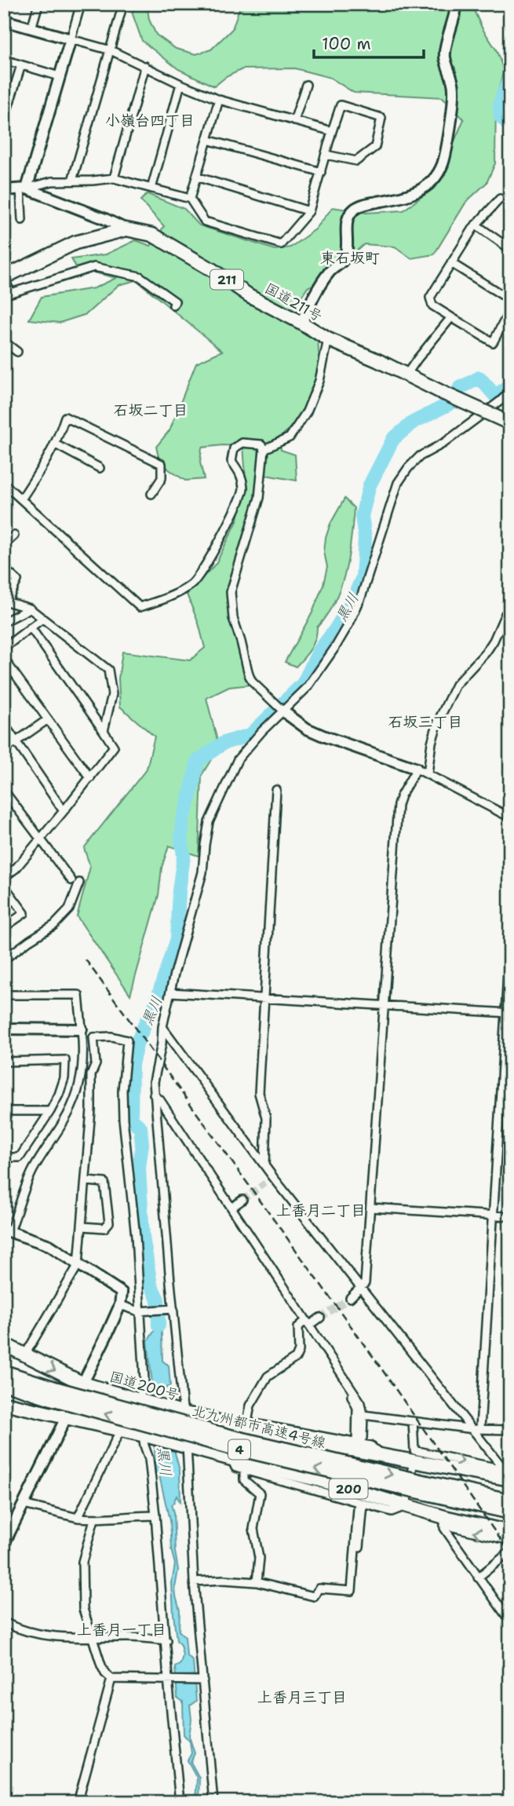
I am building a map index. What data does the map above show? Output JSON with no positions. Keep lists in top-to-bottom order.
{
  "streets": {
    "highway": [
      "211",
      "国道211号",
      "国道200号",
      "北九州都市高速4号線",
      "4",
      "200"
    ]
  },
  "districts": [
    "小嶺台四丁目",
    "東石坂町",
    "石坂二丁目",
    "石坂三丁目",
    "上香月二丁目",
    "上香月一丁目",
    "上香月三丁目"
  ],
  "water": ["黒川"],
  "scale_bar": "100 m"
}
